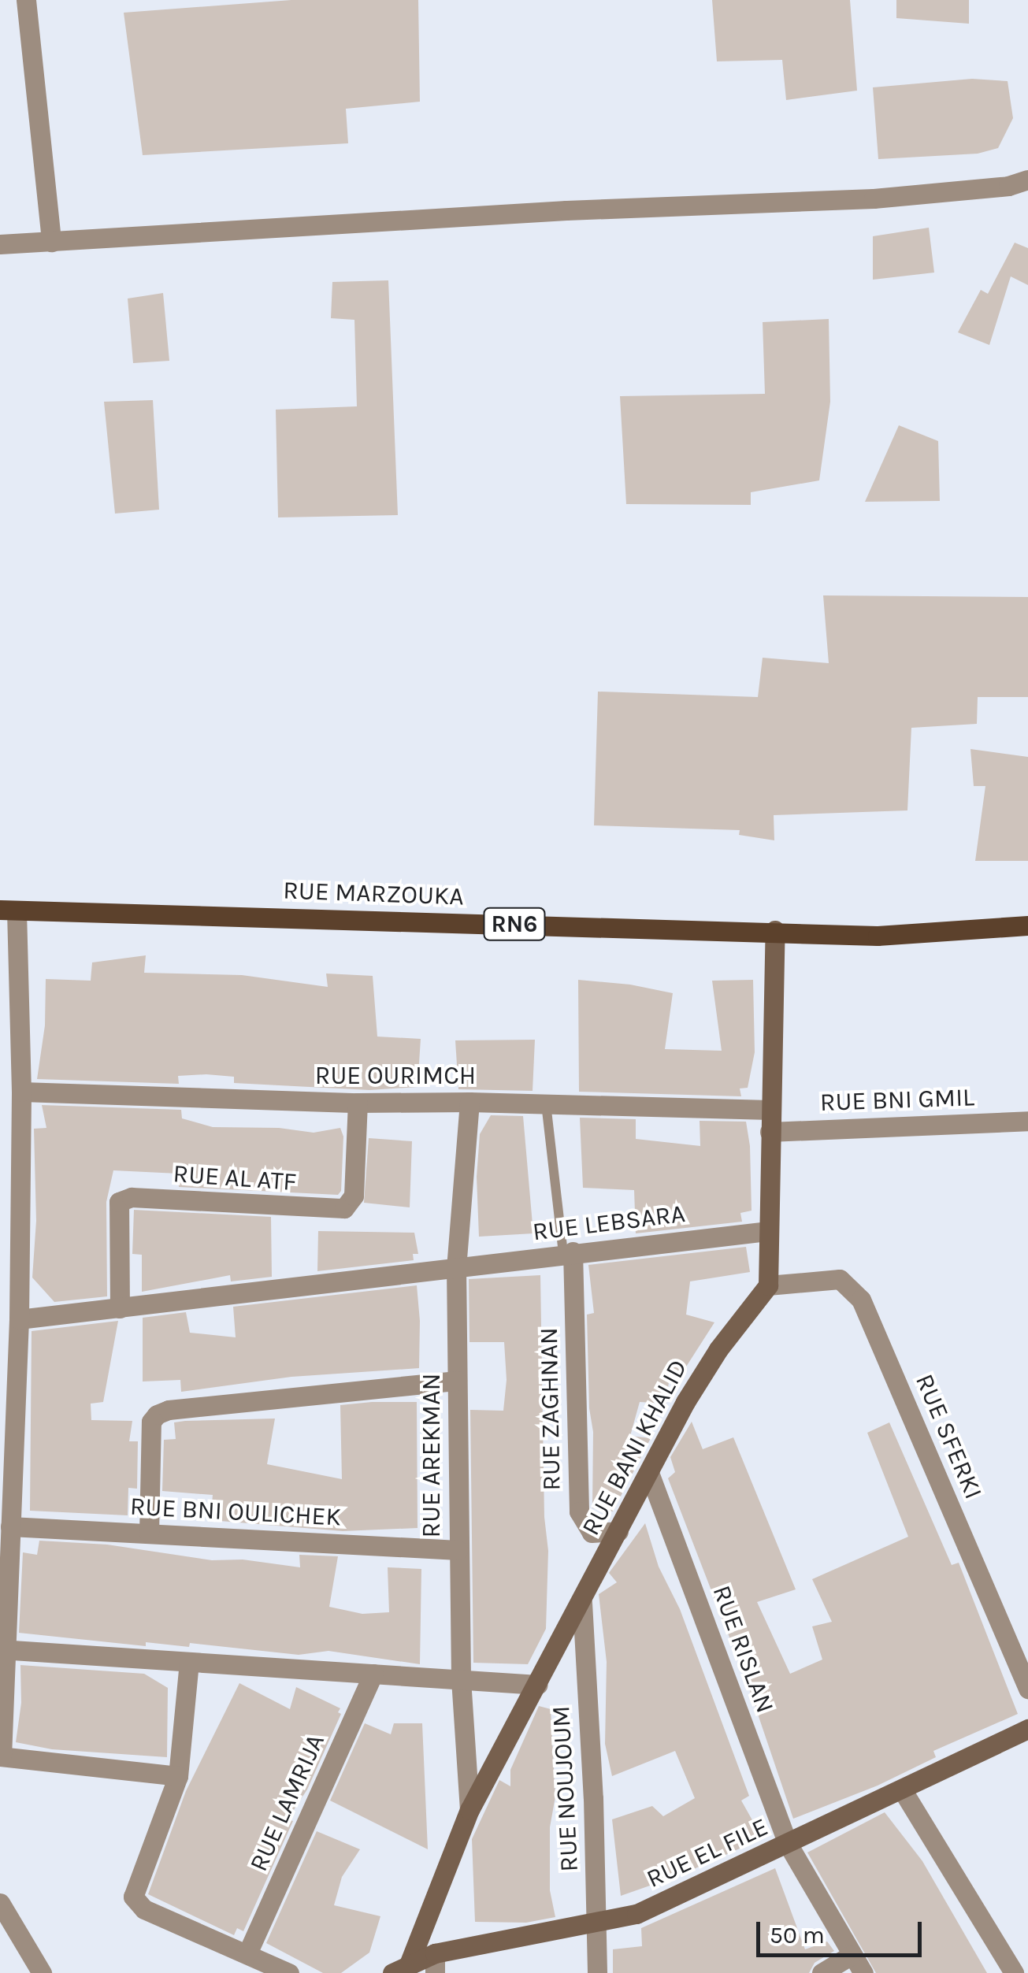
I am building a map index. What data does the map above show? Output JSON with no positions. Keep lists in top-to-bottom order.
{
  "streets": {
    "main road": ["RUE MARZOUKA", "RN6"],
    "street": [
      "RUE OURIMCH",
      "RUE BNI GMIL",
      "RUE AL ATF",
      "RUE LEBSARA",
      "RUE ZAGHNAN",
      "RUE SFERKI",
      "RUE BANI KHALID",
      "RUE AREKMAN",
      "RUE BNI OULICHEK",
      "RUE RISLAN",
      "RUE NOUJOUM",
      "RUE LAMRIJA",
      "RUE EL FILE"
    ]
  },
  "crossings": [
    ["RUE OURIMCH", "RUE AL ATF"],
    ["RUE OURIMCH", "RUE AREKMAN"],
    ["RUE AL ATF", "RUE LEBSARA"],
    ["RUE LEBSARA", "RUE ZAGHNAN"],
    ["RUE LEBSARA", "RUE AREKMAN"],
    ["RUE ZAGHNAN", "RUE BANI KHALID"],
    ["RUE SFERKI", "RUE BANI KHALID"],
    ["RUE BANI KHALID", "RUE AREKMAN"],
    ["RUE BANI KHALID", "RUE RISLAN"],
    ["RUE BANI KHALID", "RUE NOUJOUM"],
    ["RUE BANI KHALID", "RUE EL FILE"],
    ["RUE AREKMAN", "RUE BNI OULICHEK"],
    ["RUE RISLAN", "RUE EL FILE"],
    ["RUE NOUJOUM", "RUE EL FILE"]
  ],
  "scale_bar": "50 m"
}
